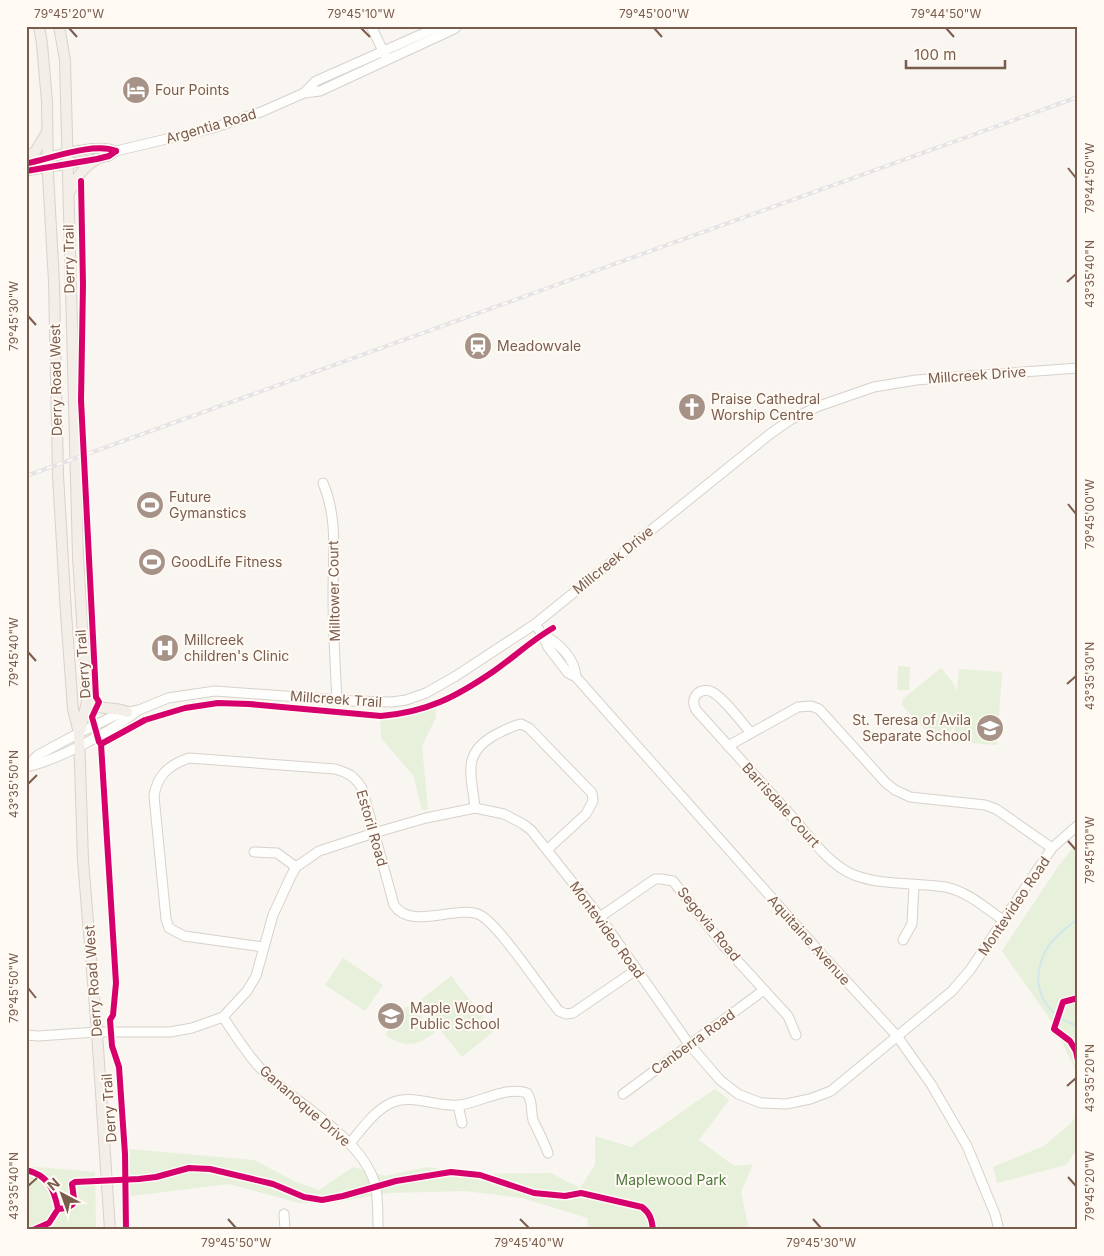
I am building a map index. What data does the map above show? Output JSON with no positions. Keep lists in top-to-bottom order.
{
  "streets": {
    "main road": ["Derry Road West"],
    "street": [
      "Argentia Road",
      "Millcreek Drive",
      "Milltower Court",
      "Barrisdale Court",
      "Estoril Road",
      "Montevideo Road",
      "Segovia Road",
      "Aquitaine Avenue",
      "Canberra Road",
      "Gananoque Drive"
    ],
    "cycle path": ["Derry Trail", "Millcreek Trail"]
  },
  "crossings": [
    ["Argentia Road", "Derry Road West"],
    ["Millcreek Drive", "Derry Road West"],
    ["Millcreek Drive", "Milltower Court"],
    ["Millcreek Drive", "Aquitaine Avenue"],
    ["Derry Road West", "Montevideo Road"],
    ["Barrisdale Court", "Montevideo Road"],
    ["Estoril Road", "Montevideo Road"],
    ["Montevideo Road", "Segovia Road"],
    ["Montevideo Road", "Aquitaine Avenue"],
    ["Montevideo Road", "Canberra Road"],
    ["Montevideo Road", "Gananoque Drive"],
    ["Segovia Road", "Canberra Road"]
  ],
  "parks": ["Maplewood Park"],
  "places": {
    "hotel": ["Four Points"],
    "station": ["Meadowvale"],
    "church": ["Praise Cathedral Worship Centre"],
    "sports": ["Future Gymanstics", "GoodLife Fitness"],
    "hospital": ["Millcreek children's Clinic"],
    "school or university": ["St. Teresa of Avila Separate School", "Maple Wood Public School"]
  },
  "scale_bar": "100 m",
  "north": "top left",
  "coordinates": [
    "79°45'20\"W",
    "79°45'10\"W",
    "79°45'00\"W",
    "79°44'50\"W",
    "43°35'40\"N",
    "79°45'30\"W",
    "79°45'40\"W",
    "43°35'30\"N",
    "43°35'50\"N",
    "79°45'50\"W",
    "43°35'20\"N"
  ]
}
